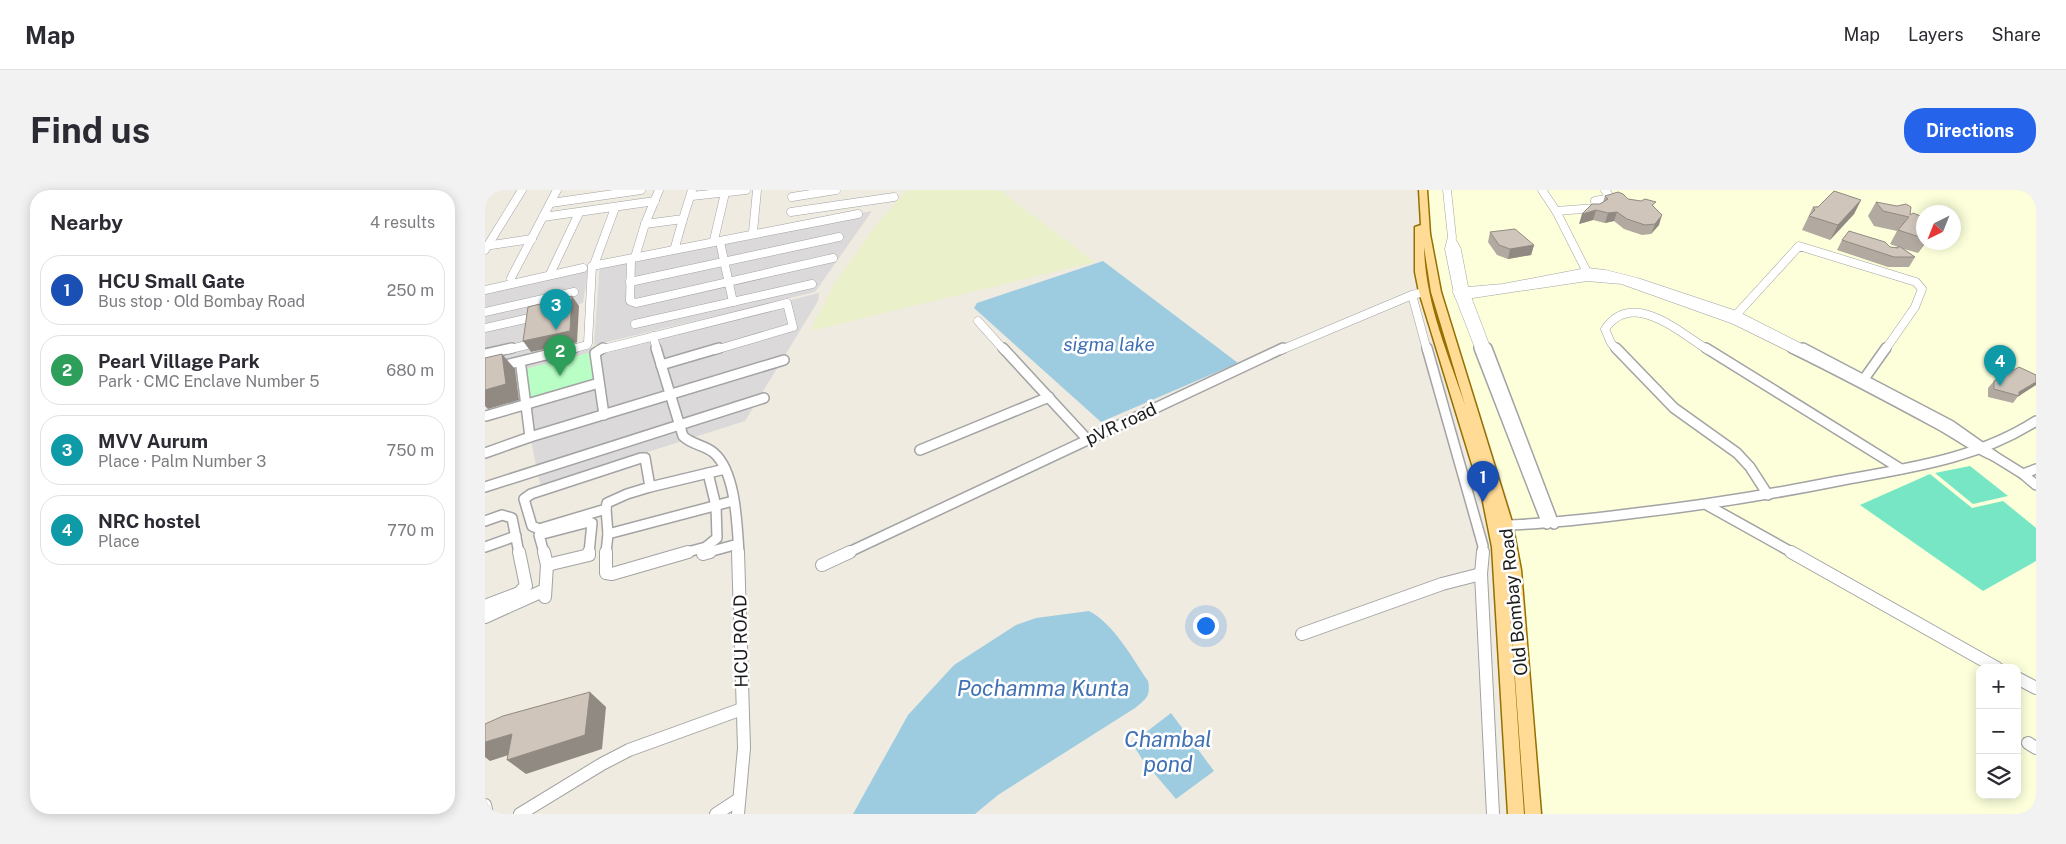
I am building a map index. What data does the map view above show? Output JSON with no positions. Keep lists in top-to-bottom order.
{
  "streets": {
    "main road": ["Old Bombay Road"],
    "street": ["pVR road", "HCU ROAD"]
  },
  "crossings": [
    ["pVR road", "Old Bombay Road"]
  ],
  "water": ["sigma lake", "Pochamma Kunta", "Chambal pond"],
  "north": "bottom left",
  "page": {
    "header": "Map",
    "nav": ["Map", "Layers", "Share"],
    "buttons": "Directions",
    "title": "Find us",
    "heading": ["Nearby", "4 results"],
    "list": [
      {
        "mark": "1",
        "name": "HCU Small Gate",
        "note": "Bus stop · Old Bombay Road",
        "value": "250 m"
      },
      {
        "mark": "2",
        "name": "Pearl Village Park",
        "note": "Park · CMC Enclave Number 5",
        "value": "680 m"
      },
      {
        "mark": "3",
        "name": "MVV Aurum",
        "note": "Place · Palm Number 3",
        "value": "750 m"
      },
      {
        "mark": "4",
        "name": "NRC hostel",
        "note": "Place",
        "value": "770 m"
      }
    ],
    "pins": [
      "3",
      "2",
      "4",
      "1"
    ],
    "map_buttons": ["+", "−"]
  }
}
